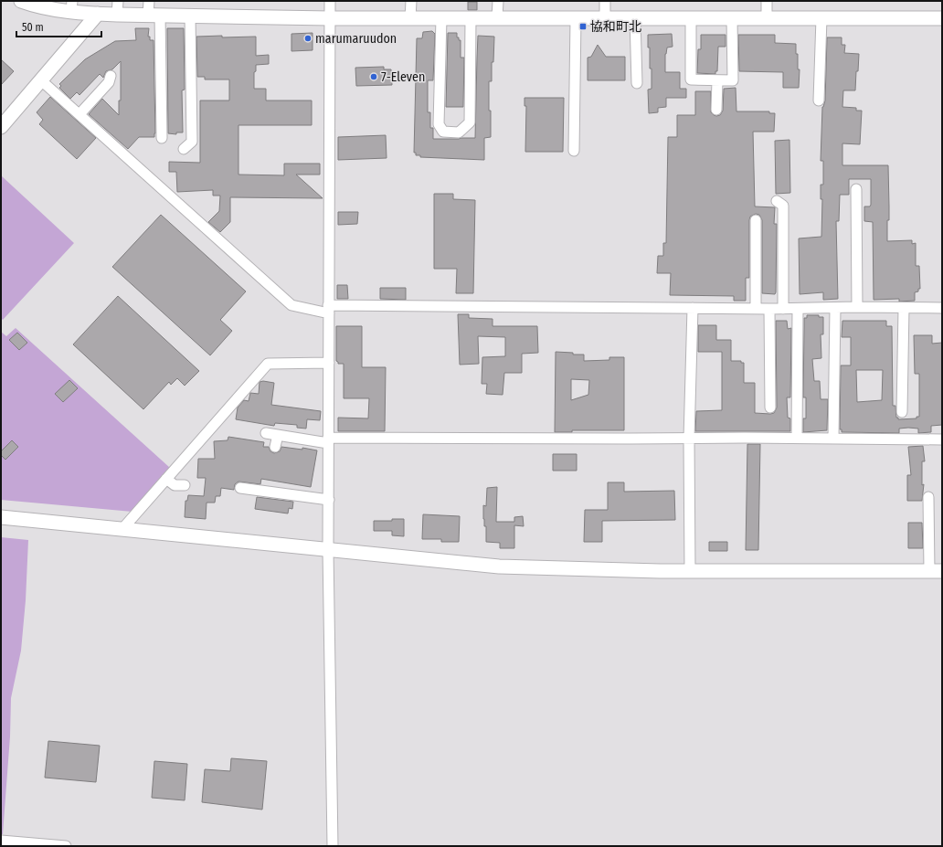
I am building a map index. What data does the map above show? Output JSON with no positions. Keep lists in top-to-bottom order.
{
  "places": {
    "transit": ["協和町北"],
    "other": ["marumaruudon", "7-Eleven"]
  },
  "scale_bar": "50 m"
}
